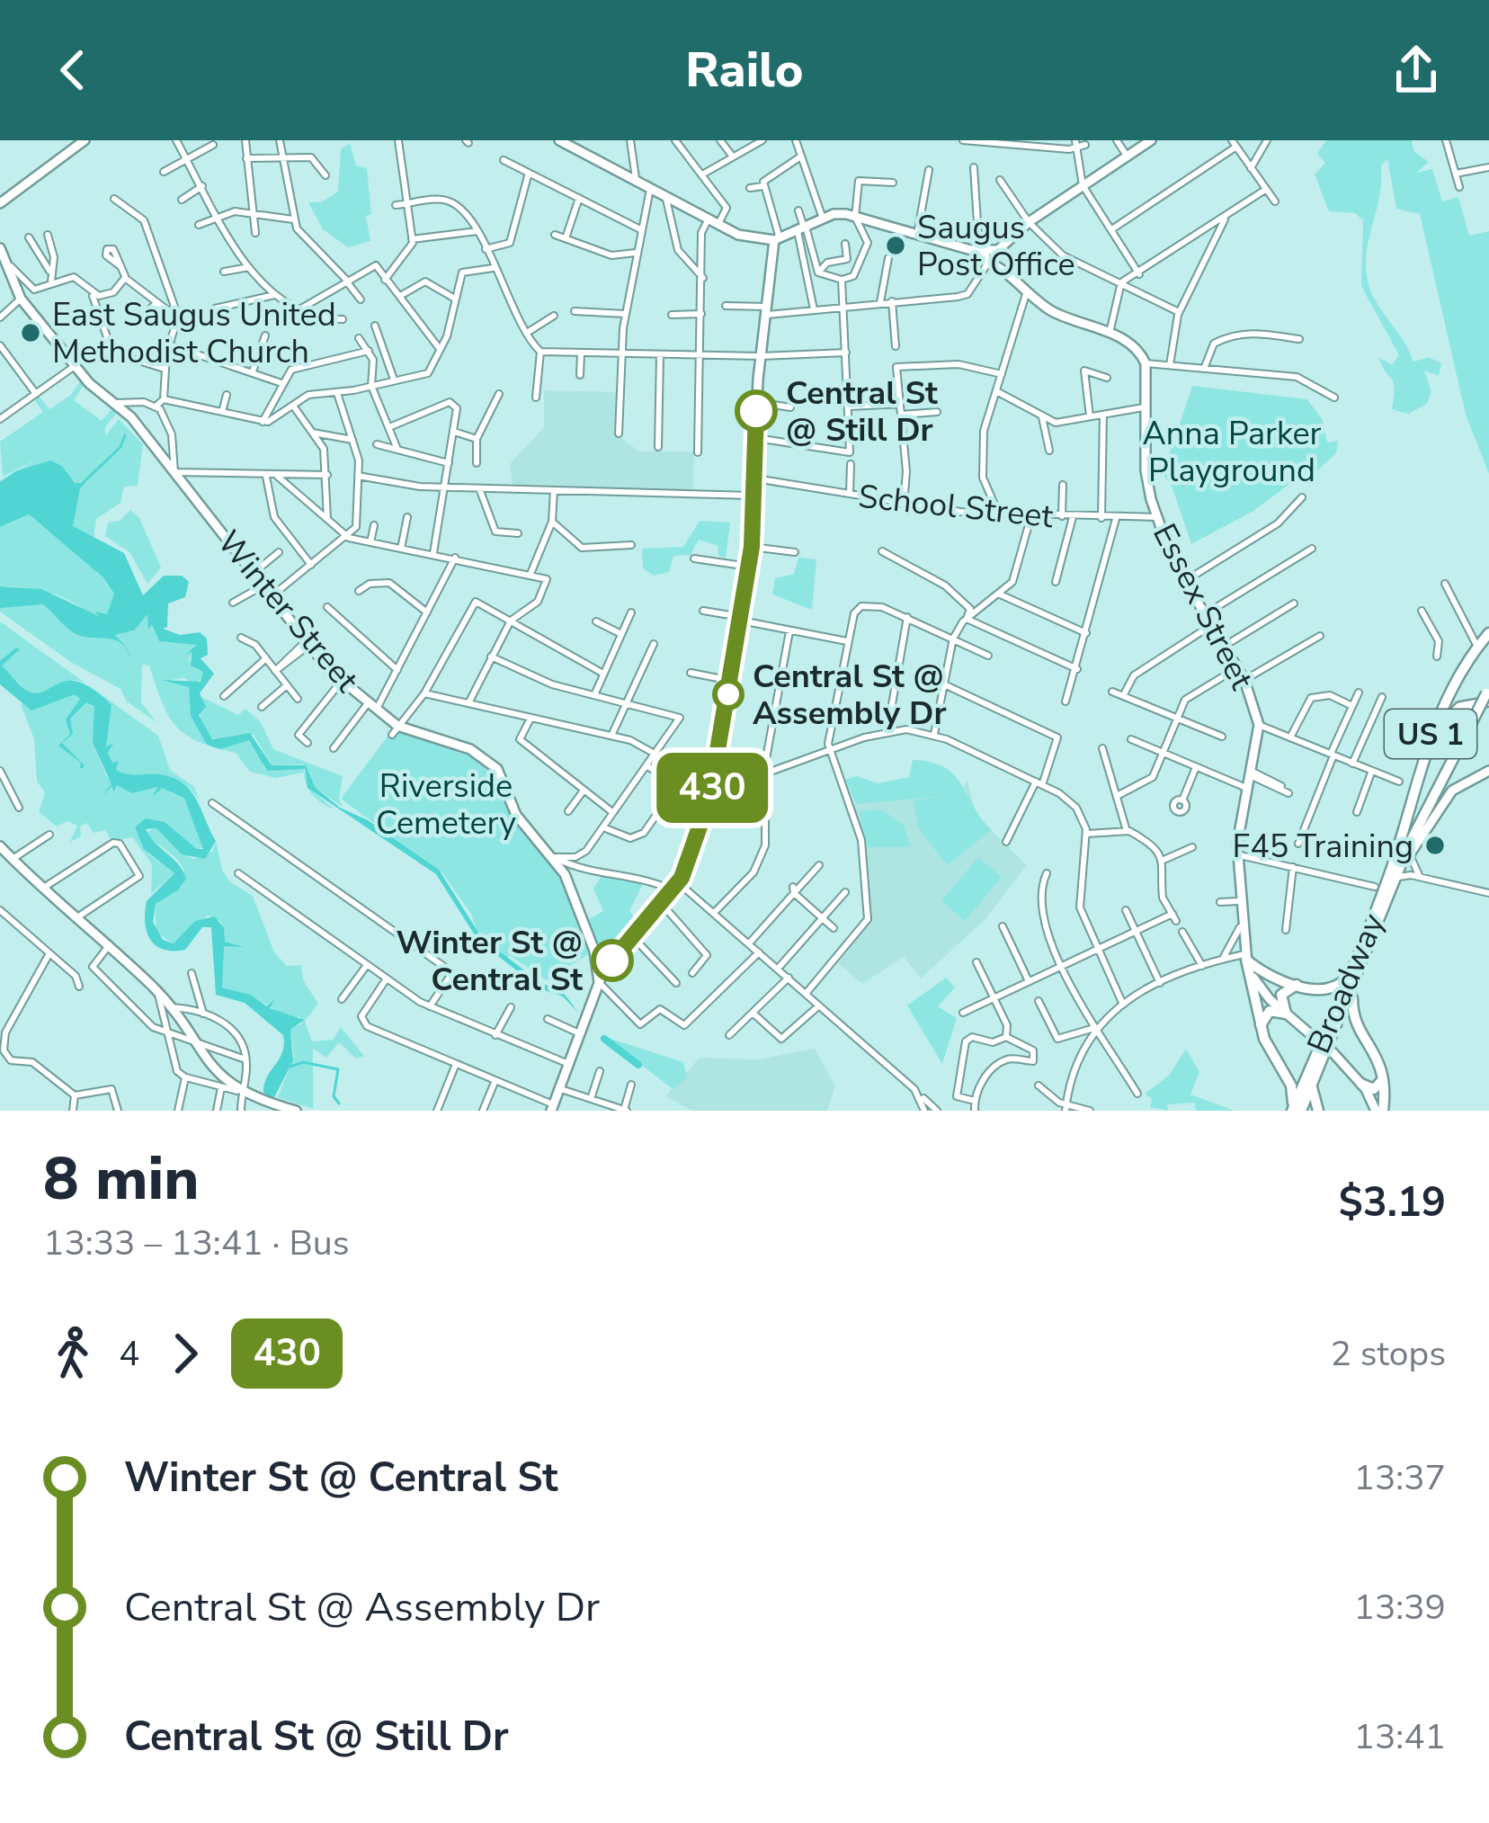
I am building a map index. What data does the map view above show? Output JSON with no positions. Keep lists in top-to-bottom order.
{
  "streets": {
    "highway": ["US 1", "Broadway"],
    "main road": ["Essex Street", "Winter Street"],
    "street": ["School Street"]
  },
  "crossings": [
    ["School Street", "Essex Street"],
    ["Essex Street", "Broadway"],
    ["US 1", "Broadway"]
  ],
  "parks": ["Anna Parker Playground", "Riverside Cemetery"],
  "places": [
    "Saugus Post Office",
    "East Saugus United Methodist Church",
    "Central St @ Still Dr",
    "Central St @ Assembly Dr",
    "F45 Training",
    "Winter St @ Central St"
  ],
  "lines": ["bus line 430"],
  "page": {
    "header": "Railo",
    "on_map": "430",
    "heading": ["8 min", "13:33 – 13:41 · Bus", "$3.19"],
    "legs": ["4", "430", "2 stops"],
    "list": [
      {
        "name": "Winter St @ Central St",
        "value": "13:37"
      },
      {
        "name": "Central St @ Assembly Dr",
        "value": "13:39"
      },
      {
        "name": "Central St @ Still Dr",
        "value": "13:41"
      }
    ]
  }
}
